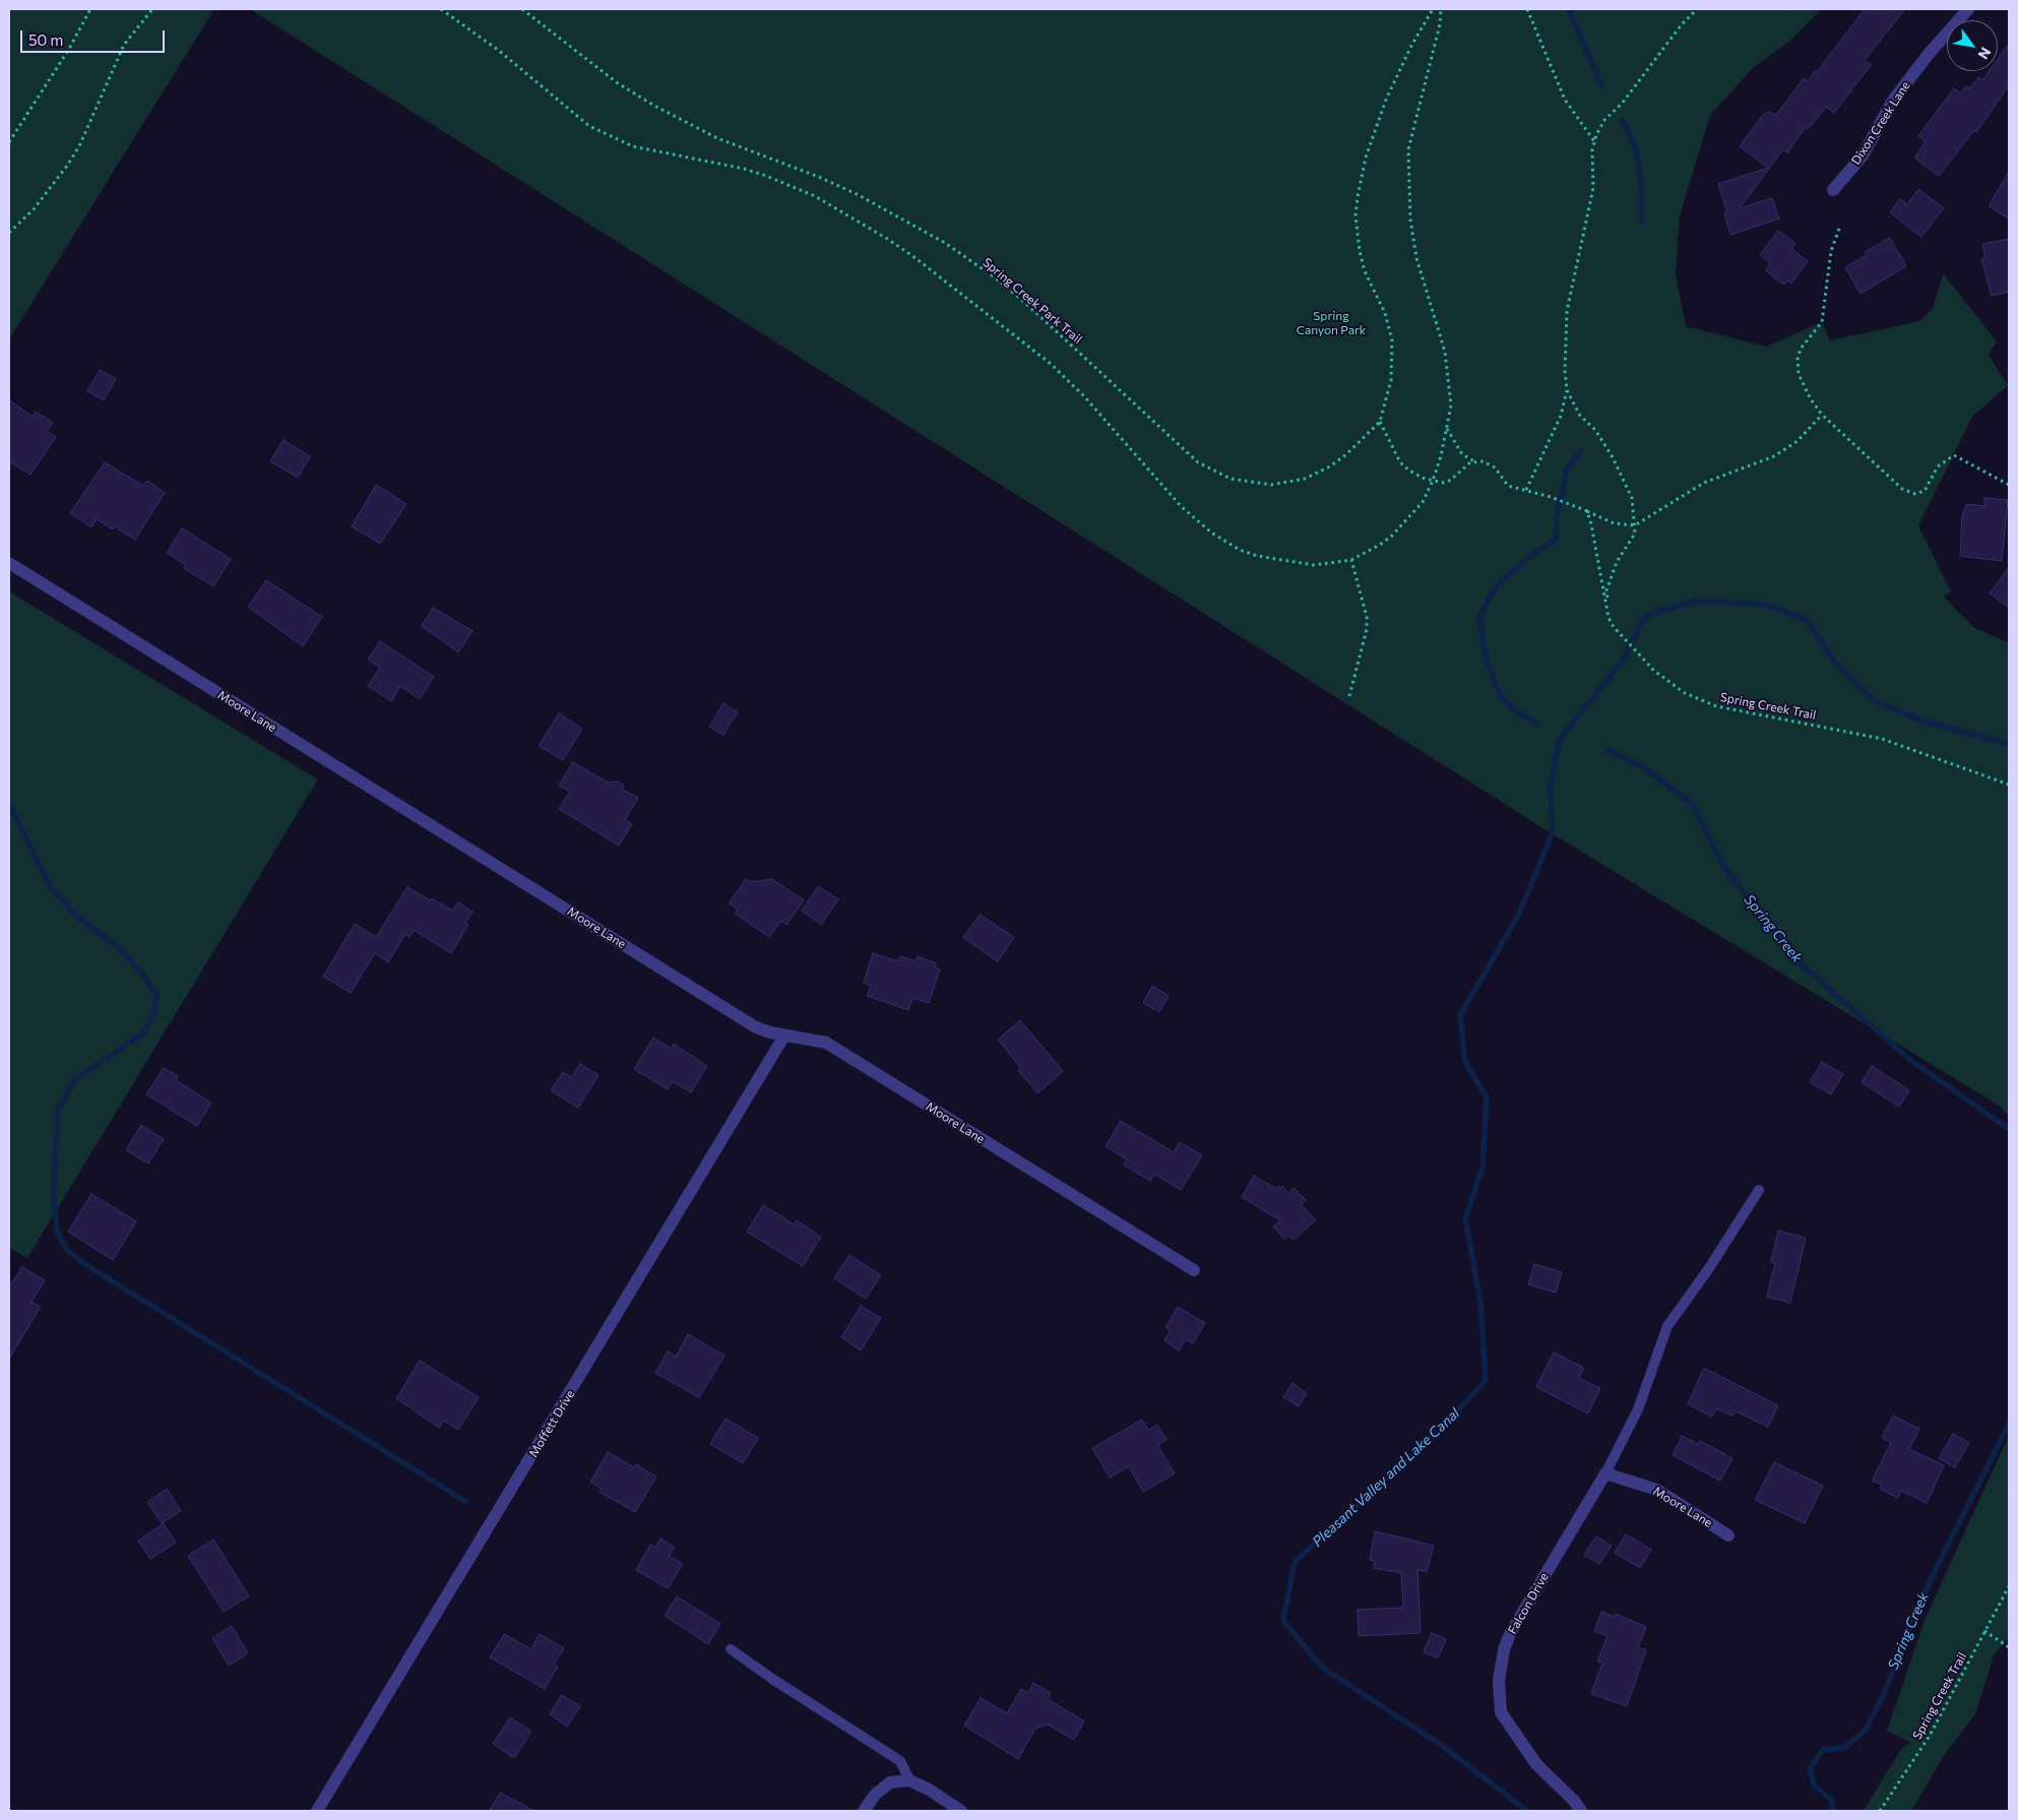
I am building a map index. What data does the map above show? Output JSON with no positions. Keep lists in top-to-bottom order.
{
  "streets": {
    "street": [
      "Dixon Creek Lane",
      "Moore Lane",
      "Moffett Drive",
      "Falcon Drive"
    ],
    "path": ["Spring Creek Park Trail", "Spring Creek Trail"]
  },
  "crossings": [
    ["Moore Lane", "Moffett Drive"],
    ["Moore Lane", "Falcon Drive"]
  ],
  "water": ["Spring Creek", "Pleasant Valley and Lake Canal"],
  "parks": ["Spring Canyon Park"],
  "scale_bar": "50 m",
  "north": "bottom right"
}
